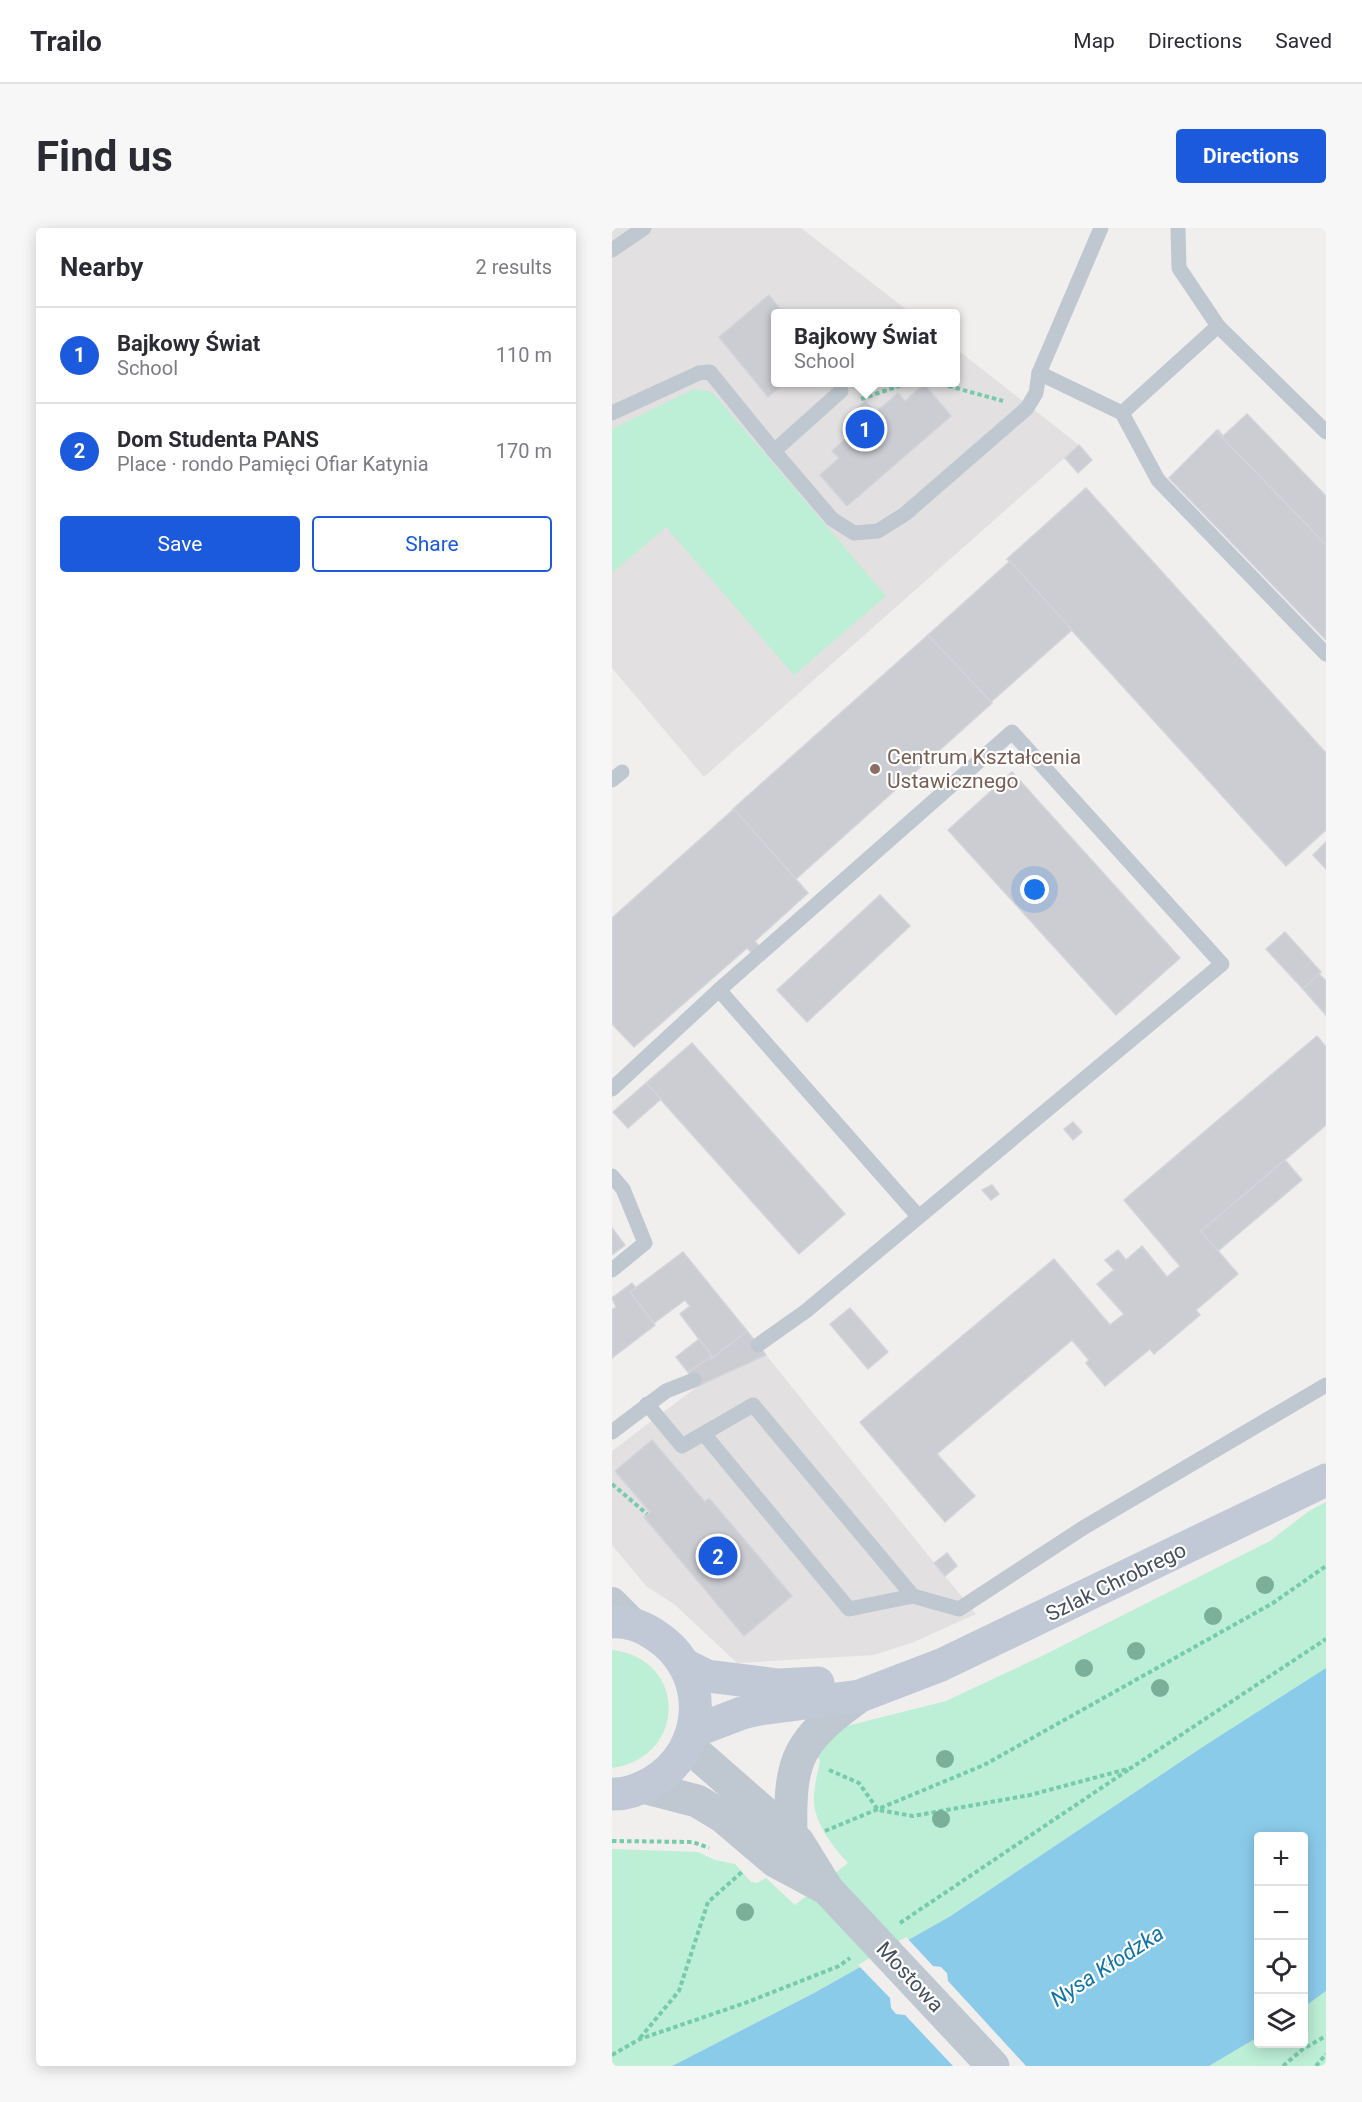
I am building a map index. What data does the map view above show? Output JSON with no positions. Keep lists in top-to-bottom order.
{
  "streets": {
    "main road": ["Szlak Chrobrego"],
    "street": ["Mostowa"]
  },
  "crossings": [
    ["Szlak Chrobrego", "Mostowa"]
  ],
  "water": ["Nysa Kłodzka"],
  "places": ["Centrum Kształcenia Ustawicznego"],
  "page": {
    "header": "Trailo",
    "nav": ["Map", "Directions", "Saved"],
    "buttons": [
      "Directions",
      ["Save", "Share"]
    ],
    "title": "Find us",
    "heading": ["Nearby", "2 results"],
    "list": [
      {
        "mark": "1",
        "name": "Bajkowy Świat",
        "note": "School",
        "value": "110 m"
      },
      {
        "mark": "2",
        "name": "Dom Studenta PANS",
        "note": "Place · rondo Pamięci Ofiar Katynia",
        "value": "170 m"
      }
    ],
    "popup": ["Bajkowy Świat", "School"],
    "pins": ["1", "2"],
    "map_buttons": ["+", "−"]
  }
}
